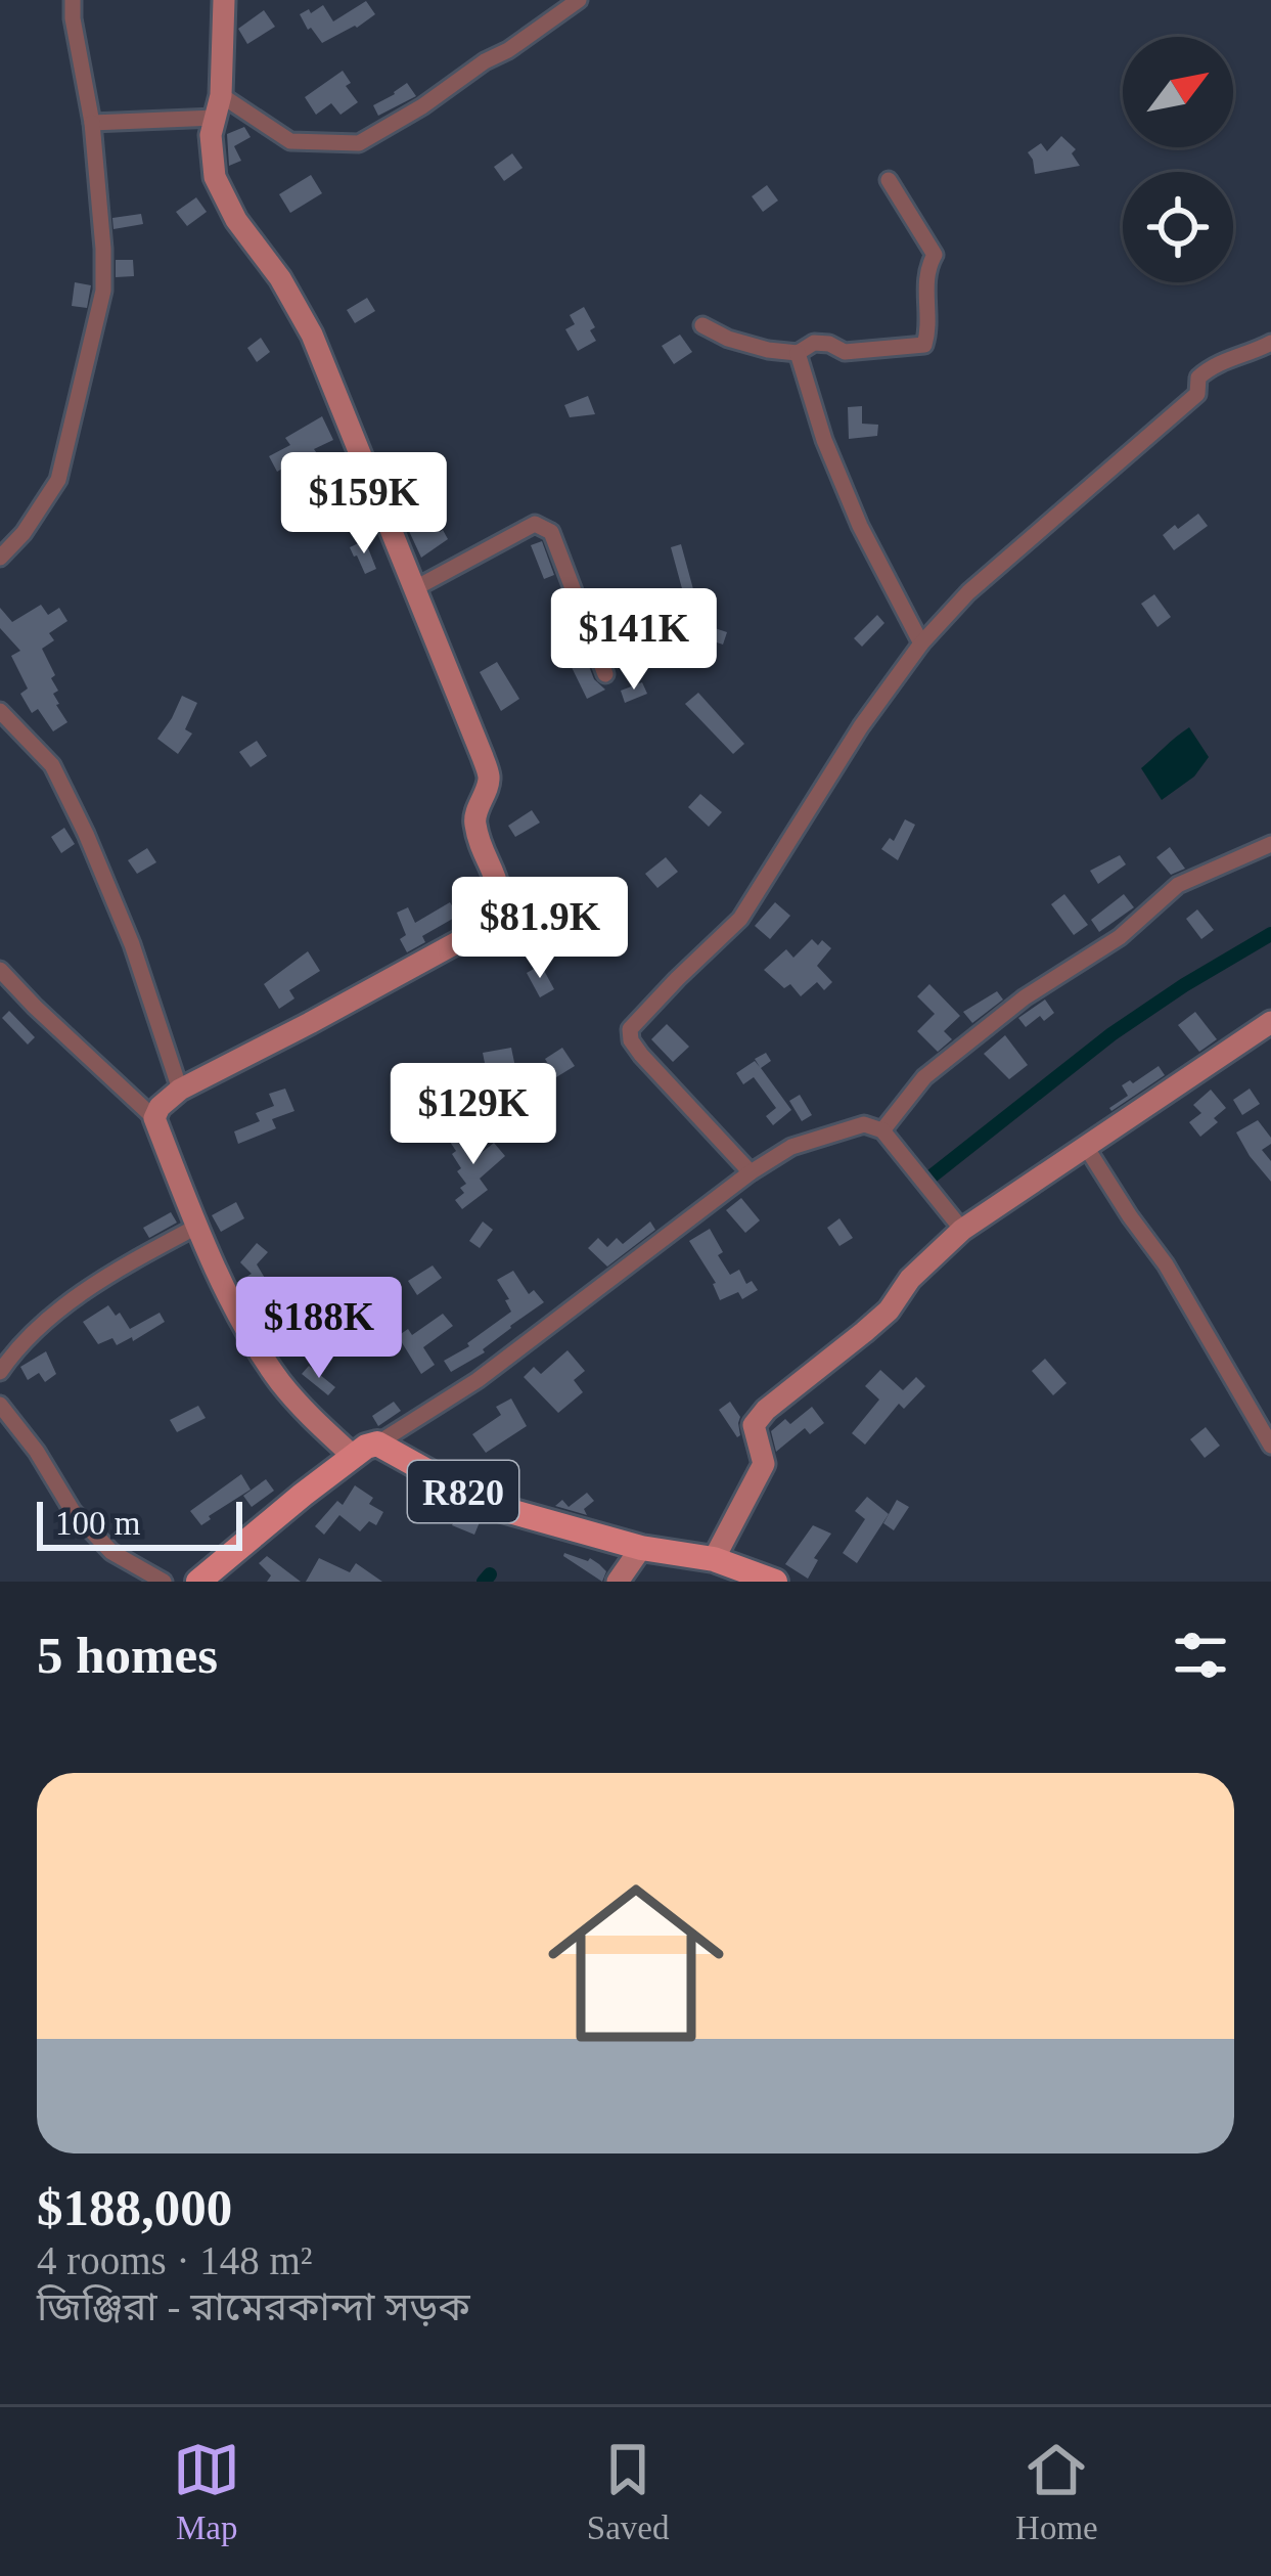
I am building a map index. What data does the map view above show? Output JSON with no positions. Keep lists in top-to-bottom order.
{
  "streets": {
    "main road": ["R820"]
  },
  "scale_bar": "100 m",
  "north": "top right",
  "page": {
    "price": [
      "$159K",
      "$141K",
      "$81.9K",
      "$129K",
      "$188K"
    ],
    "scale": "100 m",
    "heading": "5 homes",
    "list": [
      {
        "name": "$188,000",
        "note": "4 rooms · 148 m² · জিঞ্জিরা - রামেরকান্দা সড়ক"
      }
    ],
    "tabs": ["Map", "Saved", "Home"]
  }
}
